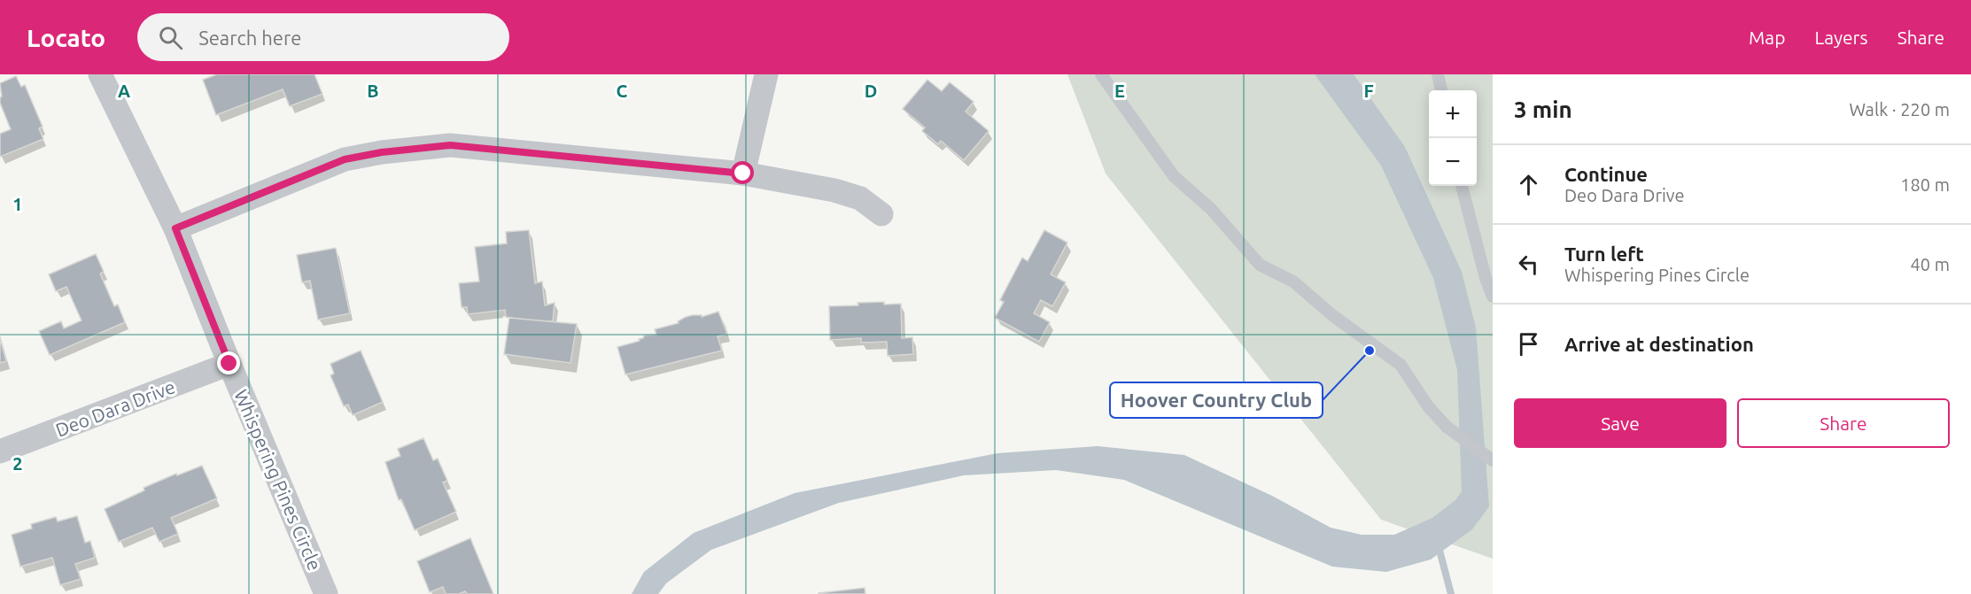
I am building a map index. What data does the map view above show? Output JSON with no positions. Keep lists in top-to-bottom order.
{
  "streets": {
    "street": ["Deo Dara Drive", "Whispering Pines Circle"]
  },
  "crossings": [
    ["Deo Dara Drive", "Whispering Pines Circle"]
  ],
  "places": ["Hoover Country Club"],
  "page": {
    "header": "Locato",
    "search": "Search here",
    "nav": ["Map", "Layers", "Share"],
    "heading": ["3 min", "Walk · 220 m"],
    "map_buttons": ["+", "−"],
    "list": [
      ["Continue", "Deo Dara Drive", "180 m"],
      ["Turn left", "Whispering Pines Circle", "40 m"],
      "Arrive at destination"
    ],
    "buttons": ["Save", "Share"]
  },
  "grid": {
    "columns": [
      "A",
      "B",
      "C",
      "D",
      "E",
      "F"
    ],
    "rows": ["1", "2"]
  }
}
